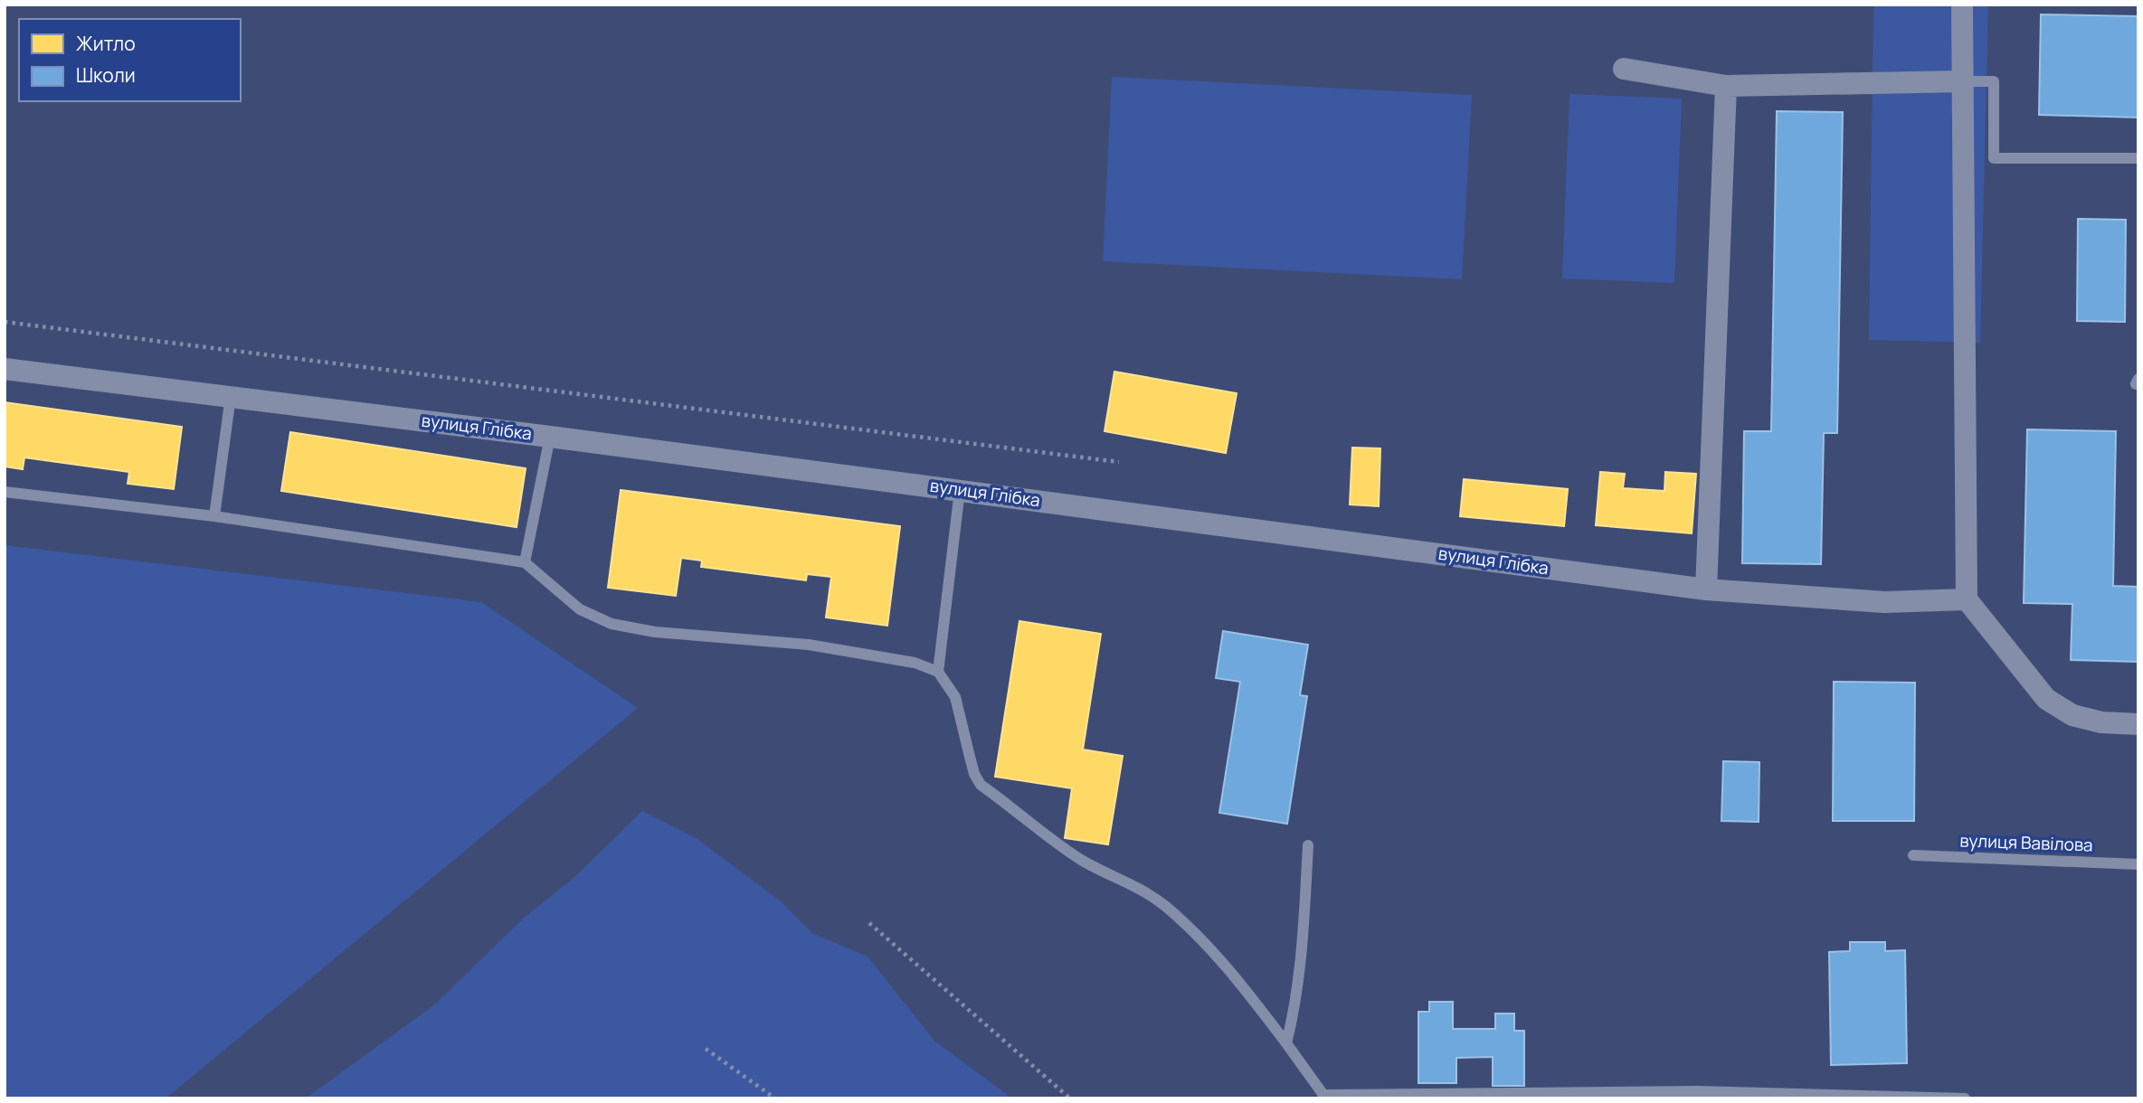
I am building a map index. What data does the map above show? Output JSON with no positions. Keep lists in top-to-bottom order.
{
  "streets": {
    "street": ["вулиця Глібка"],
    "lane": ["вулиця Вавілова"]
  },
  "legend": ["Житло", "Школи"]
}
